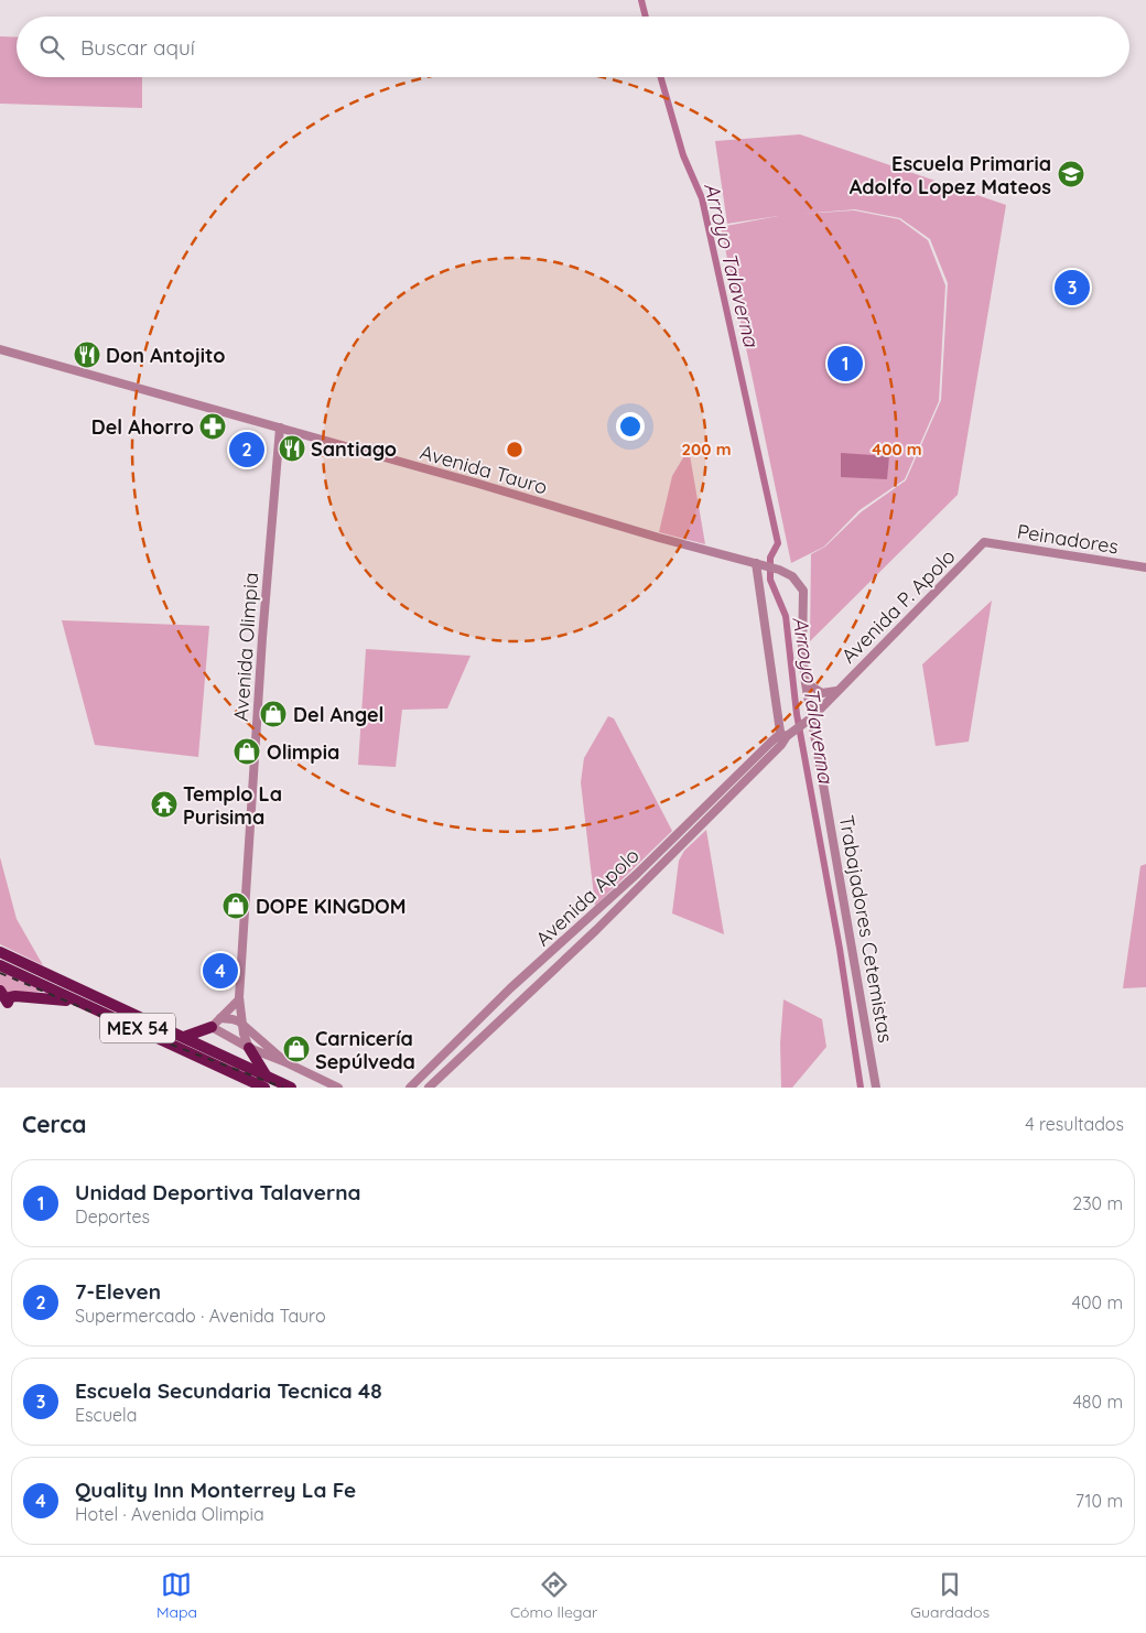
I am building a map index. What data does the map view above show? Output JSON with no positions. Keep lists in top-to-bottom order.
{
  "streets": {
    "highway": ["MEX 54"],
    "street": [
      "Avenida Tauro",
      "Peinadores",
      "Avenida P. Apolo",
      "Avenida Olimpia",
      "Avenida Apolo",
      "Trabajadores Cetemistas"
    ]
  },
  "crossings": [
    ["Avenida Tauro", "Avenida Olimpia"],
    ["Avenida Tauro", "Trabajadores Cetemistas"],
    ["Peinadores", "Avenida P. Apolo"],
    ["Avenida P. Apolo", "Avenida Apolo"],
    ["Avenida P. Apolo", "Trabajadores Cetemistas"],
    ["Avenida Apolo", "Trabajadores Cetemistas"]
  ],
  "water": ["Arroyo Talaverna"],
  "places": {
    "school or university": ["Escuela Primaria Adolfo Lopez Mateos"],
    "restaurant": ["Don Antojito", "Santiago"],
    "pharmacy": ["Del Ahorro"],
    "shop": [
      "Del Angel",
      "Olimpia",
      "DOPE KINGDOM",
      "Carnicería Sepúlveda"
    ],
    "temple": ["Templo La Purisima"]
  },
  "page": {
    "search": "Buscar aquí",
    "pins": [
      "3",
      "1",
      "2",
      "4"
    ],
    "heading": ["Cerca", "4 resultados"],
    "list": [
      {
        "mark": "1",
        "name": "Unidad Deportiva Talaverna",
        "note": "Deportes",
        "value": "230 m"
      },
      {
        "mark": "2",
        "name": "7-Eleven",
        "note": "Supermercado · Avenida Tauro",
        "value": "400 m"
      },
      {
        "mark": "3",
        "name": "Escuela Secundaria Tecnica 48",
        "note": "Escuela",
        "value": "480 m"
      },
      {
        "mark": "4",
        "name": "Quality Inn Monterrey La Fe",
        "note": "Hotel · Avenida Olimpia",
        "value": "710 m"
      }
    ],
    "nav": ["Mapa", "Cómo llegar", "Guardados"]
  },
  "rings": ["200 m", "400 m"]
}
